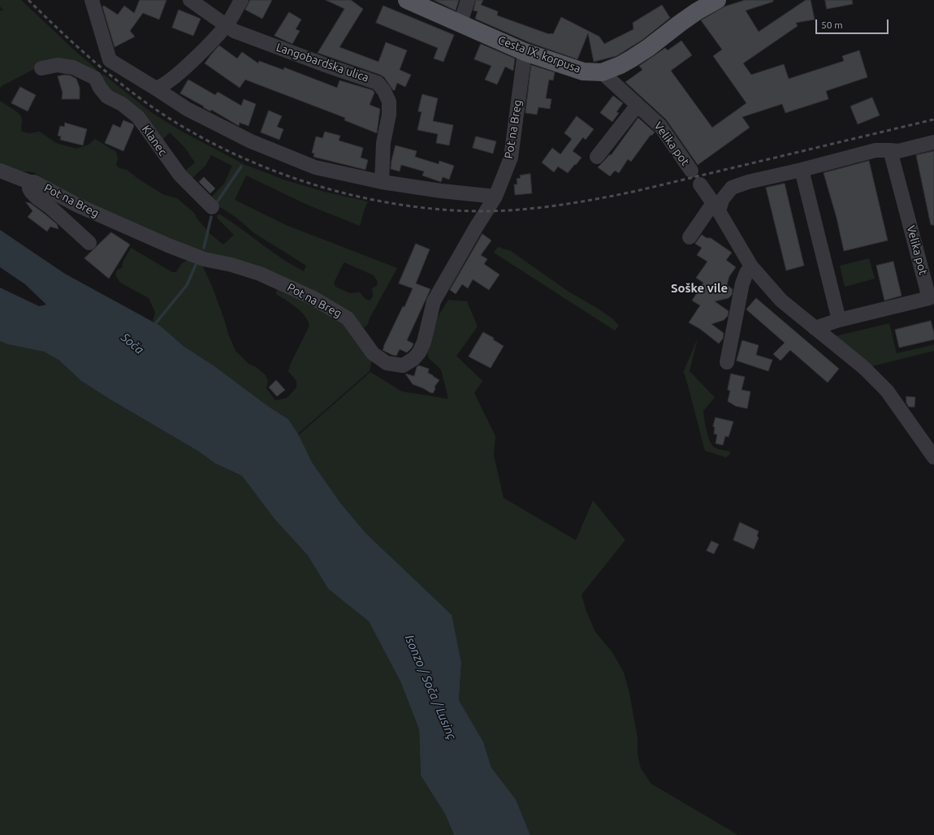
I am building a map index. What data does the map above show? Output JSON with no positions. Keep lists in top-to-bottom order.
{
  "streets": {
    "main road": ["Cesta IX. korpusa"],
    "street": [
      "Langobardska ulica",
      "Pot na Breg",
      "Klanec",
      "Velika pot"
    ]
  },
  "crossings": [
    ["Cesta IX. korpusa", "Pot na Breg"],
    ["Cesta IX. korpusa", "Velika pot"]
  ],
  "districts": ["Soške vile"],
  "water": ["Soča", "Isonzo / Soča / Lusinç"],
  "scale_bar": "50 m"
}
